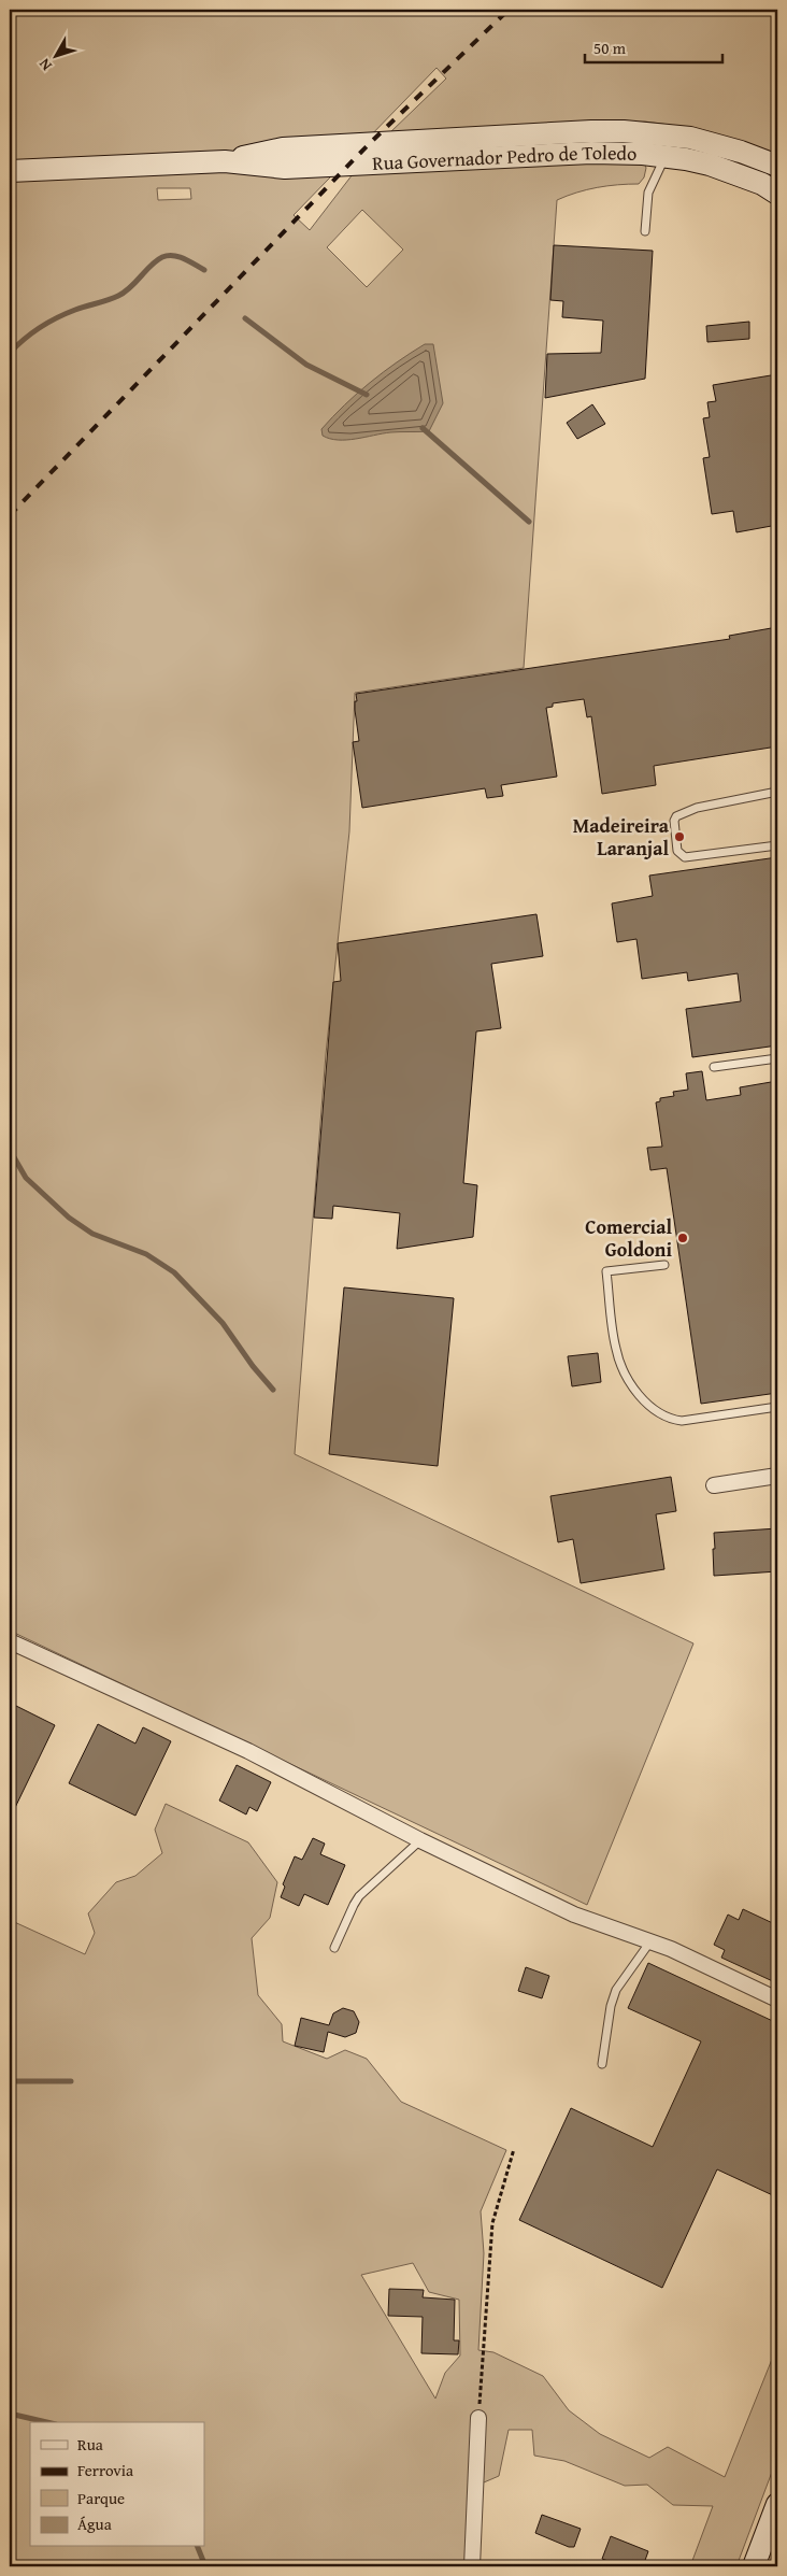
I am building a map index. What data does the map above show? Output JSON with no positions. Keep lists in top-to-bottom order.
{
  "streets": {
    "main road": ["Rua Governador Pedro de Toledo"]
  },
  "places": ["Madeireira Laranjal", "Comercial Goldoni"],
  "legend": [
    "Rua",
    "Ferrovia",
    "Parque",
    "Água"
  ],
  "scale_bar": "50 m",
  "north": "bottom left"
}
